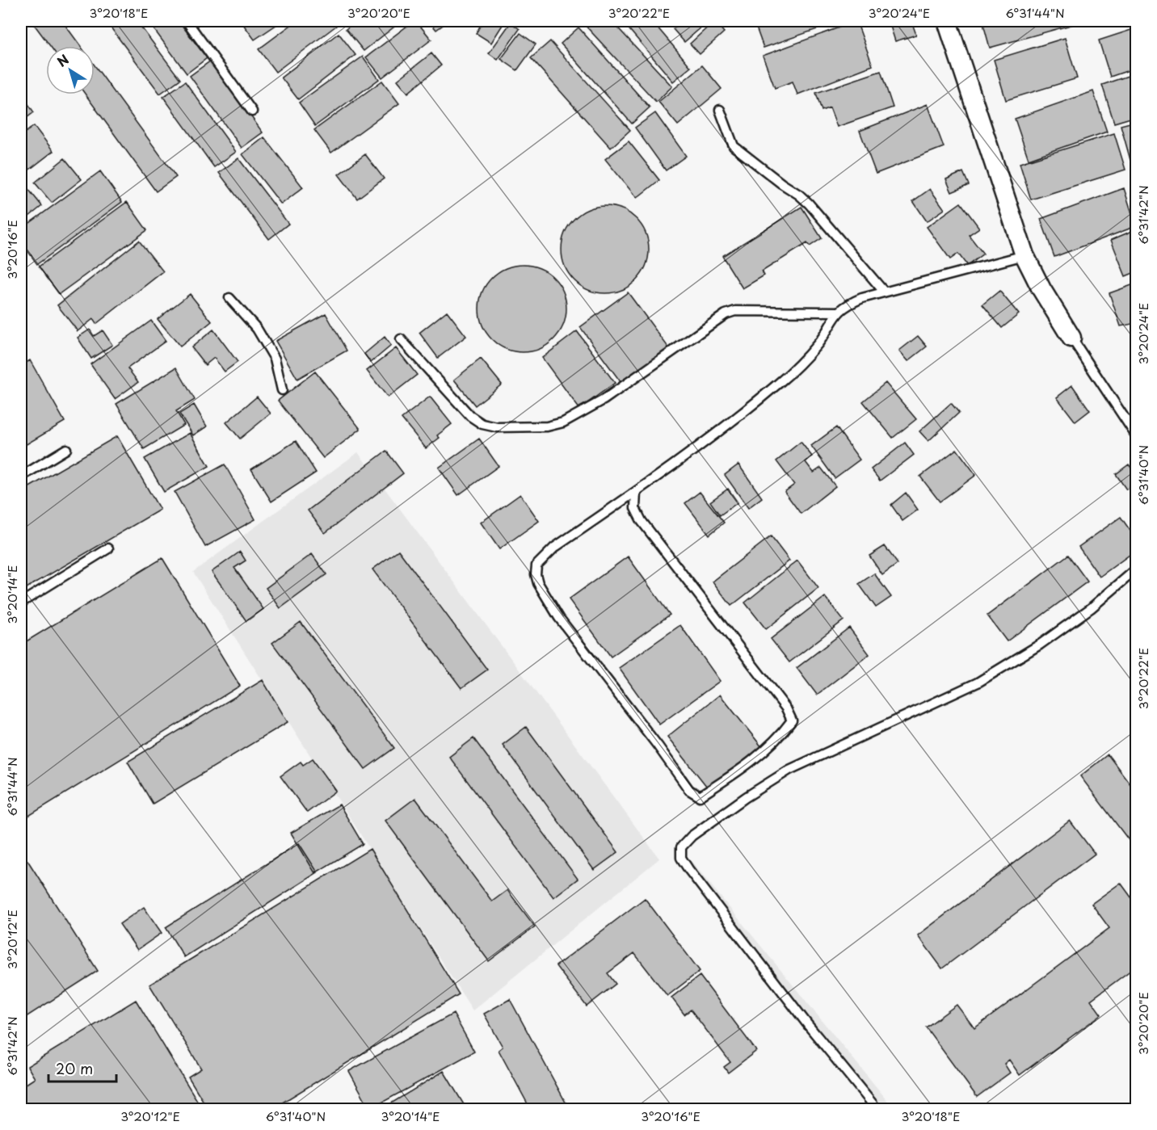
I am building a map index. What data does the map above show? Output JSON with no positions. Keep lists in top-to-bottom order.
{
  "scale_bar": "20 m",
  "north": "top left",
  "coordinates": [
    "3°20'18\"E",
    "3°20'20\"E",
    "3°20'22\"E",
    "3°20'24\"E",
    "6°31'44\"N",
    "6°31'42\"N",
    "3°20'16\"E",
    "6°31'40\"N",
    "3°20'14\"E",
    "3°20'12\"E"
  ]
}
